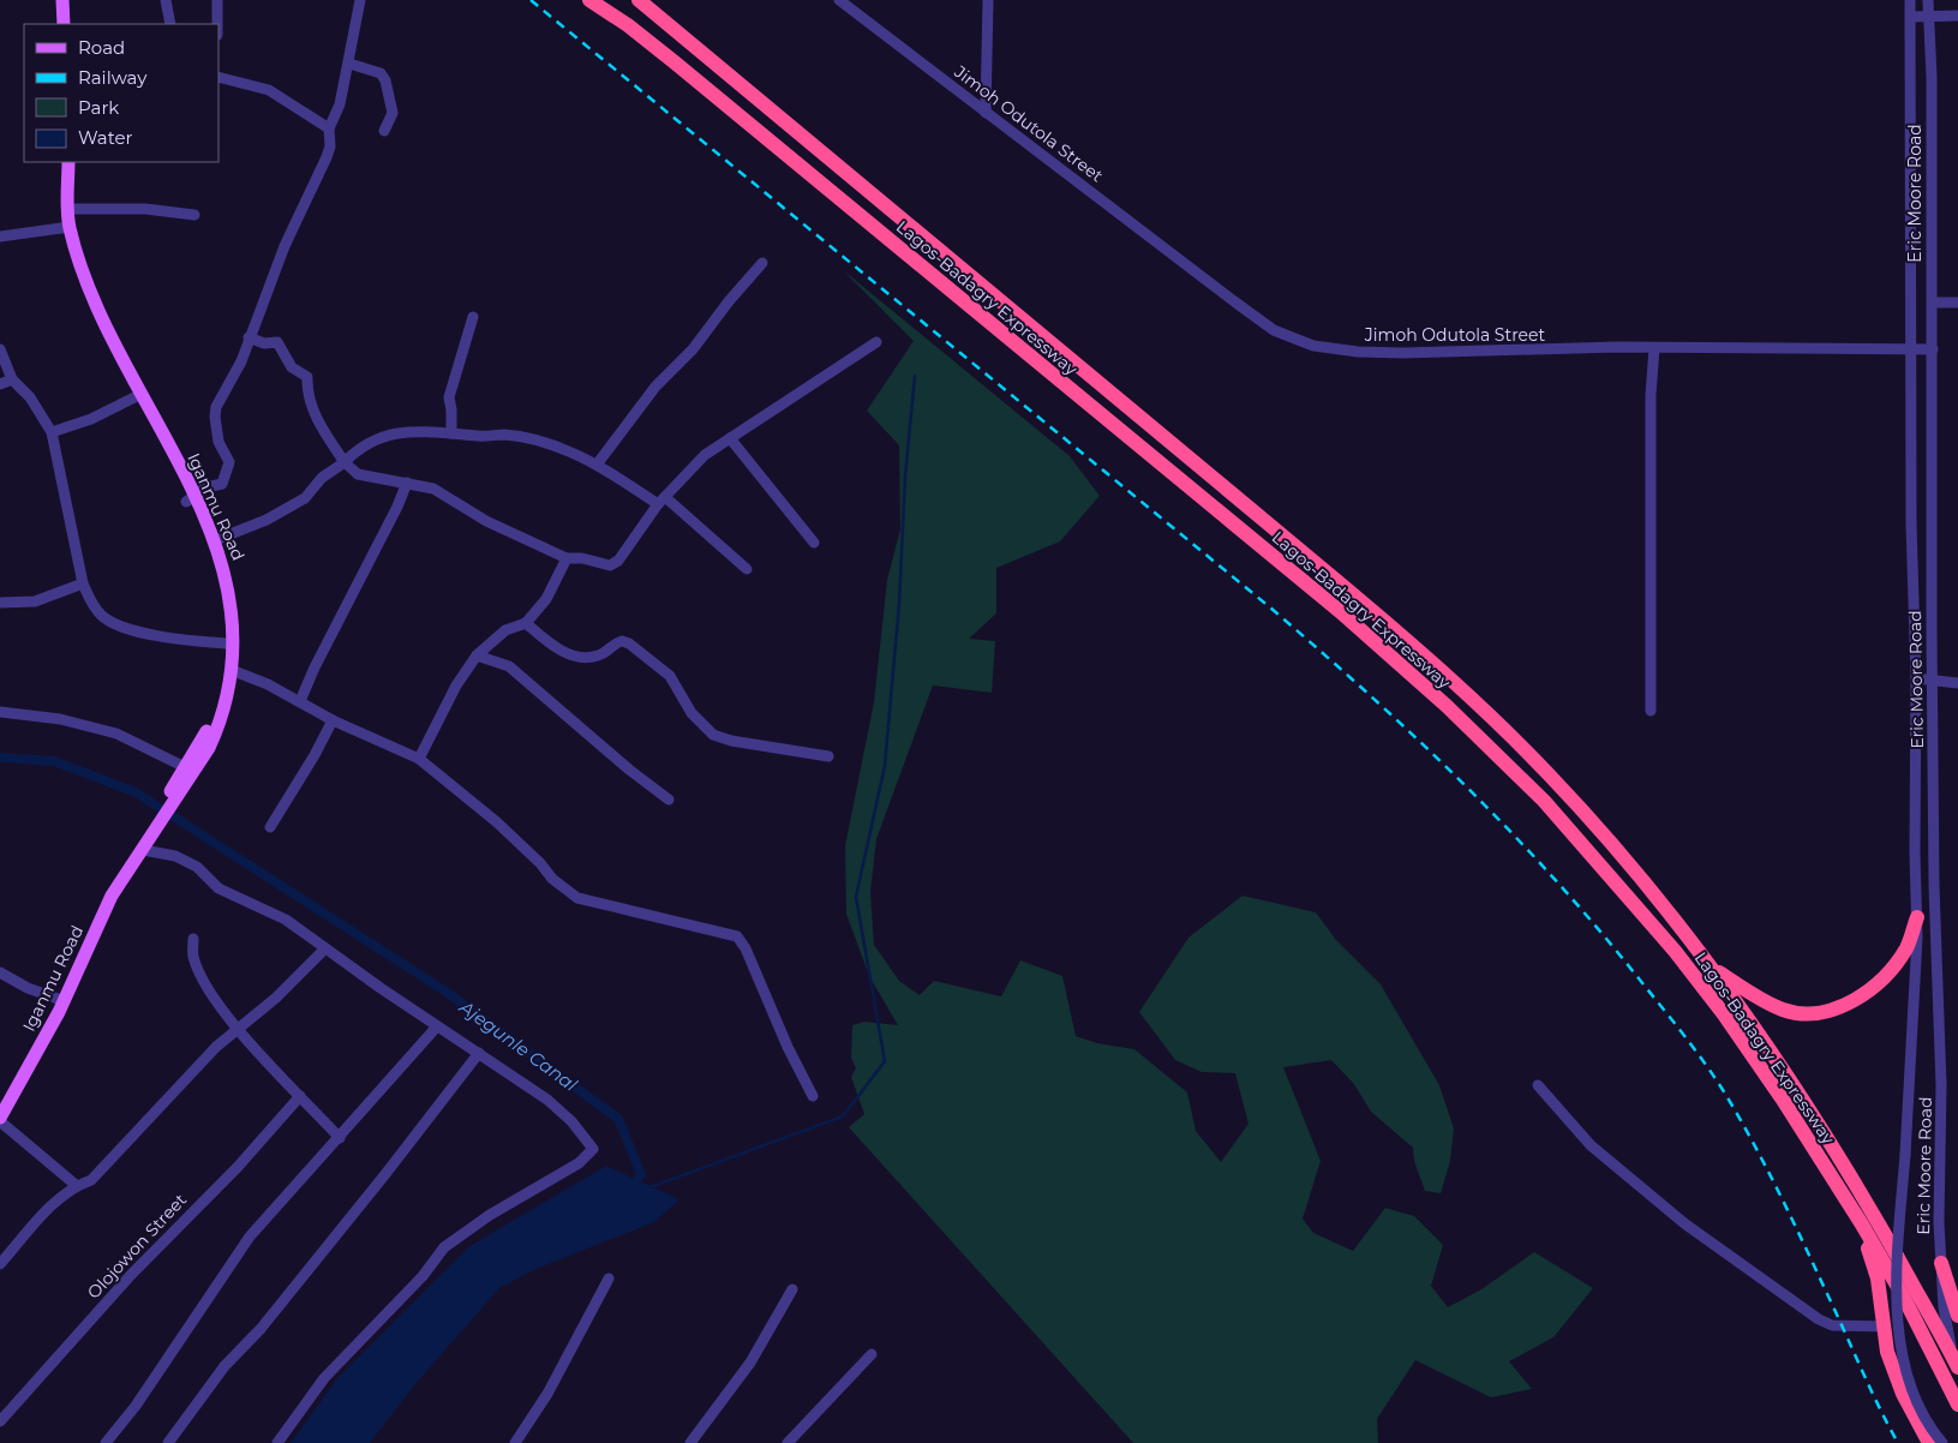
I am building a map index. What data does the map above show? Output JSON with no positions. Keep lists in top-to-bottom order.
{
  "streets": {
    "highway": ["Lagos-Badagry Expressway"],
    "main road": ["Iganmu Road"],
    "street": ["Jimoh Odutola Street", "Eric Moore Road", "Olojowon Street"]
  },
  "crossings": [
    ["Jimoh Odutola Street", "Eric Moore Road"],
    ["Eric Moore Road", "Lagos-Badagry Expressway"]
  ],
  "water": ["Ajegunle Canal"],
  "legend": [
    "Road",
    "Railway",
    "Park",
    "Water"
  ]
}
